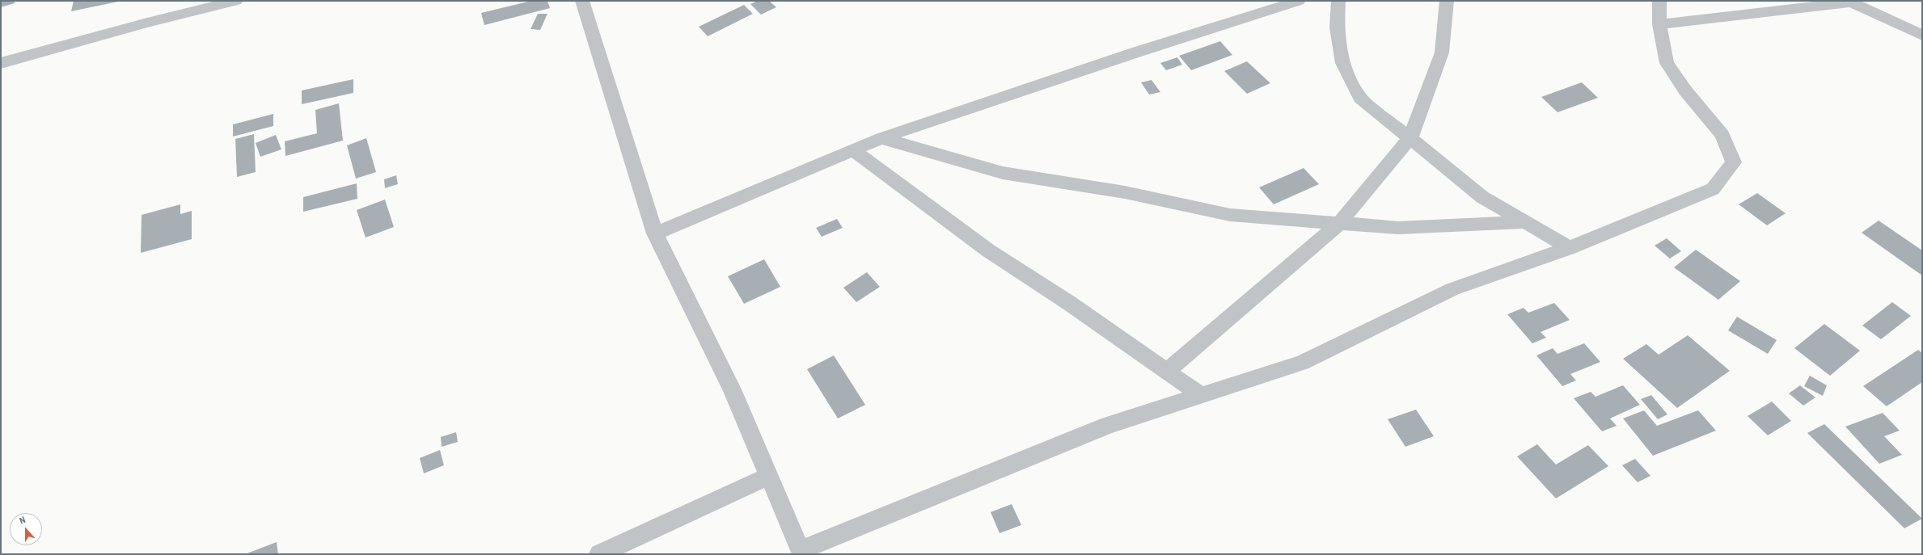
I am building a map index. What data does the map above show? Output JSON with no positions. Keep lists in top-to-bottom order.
{
  "north": "top"
}
